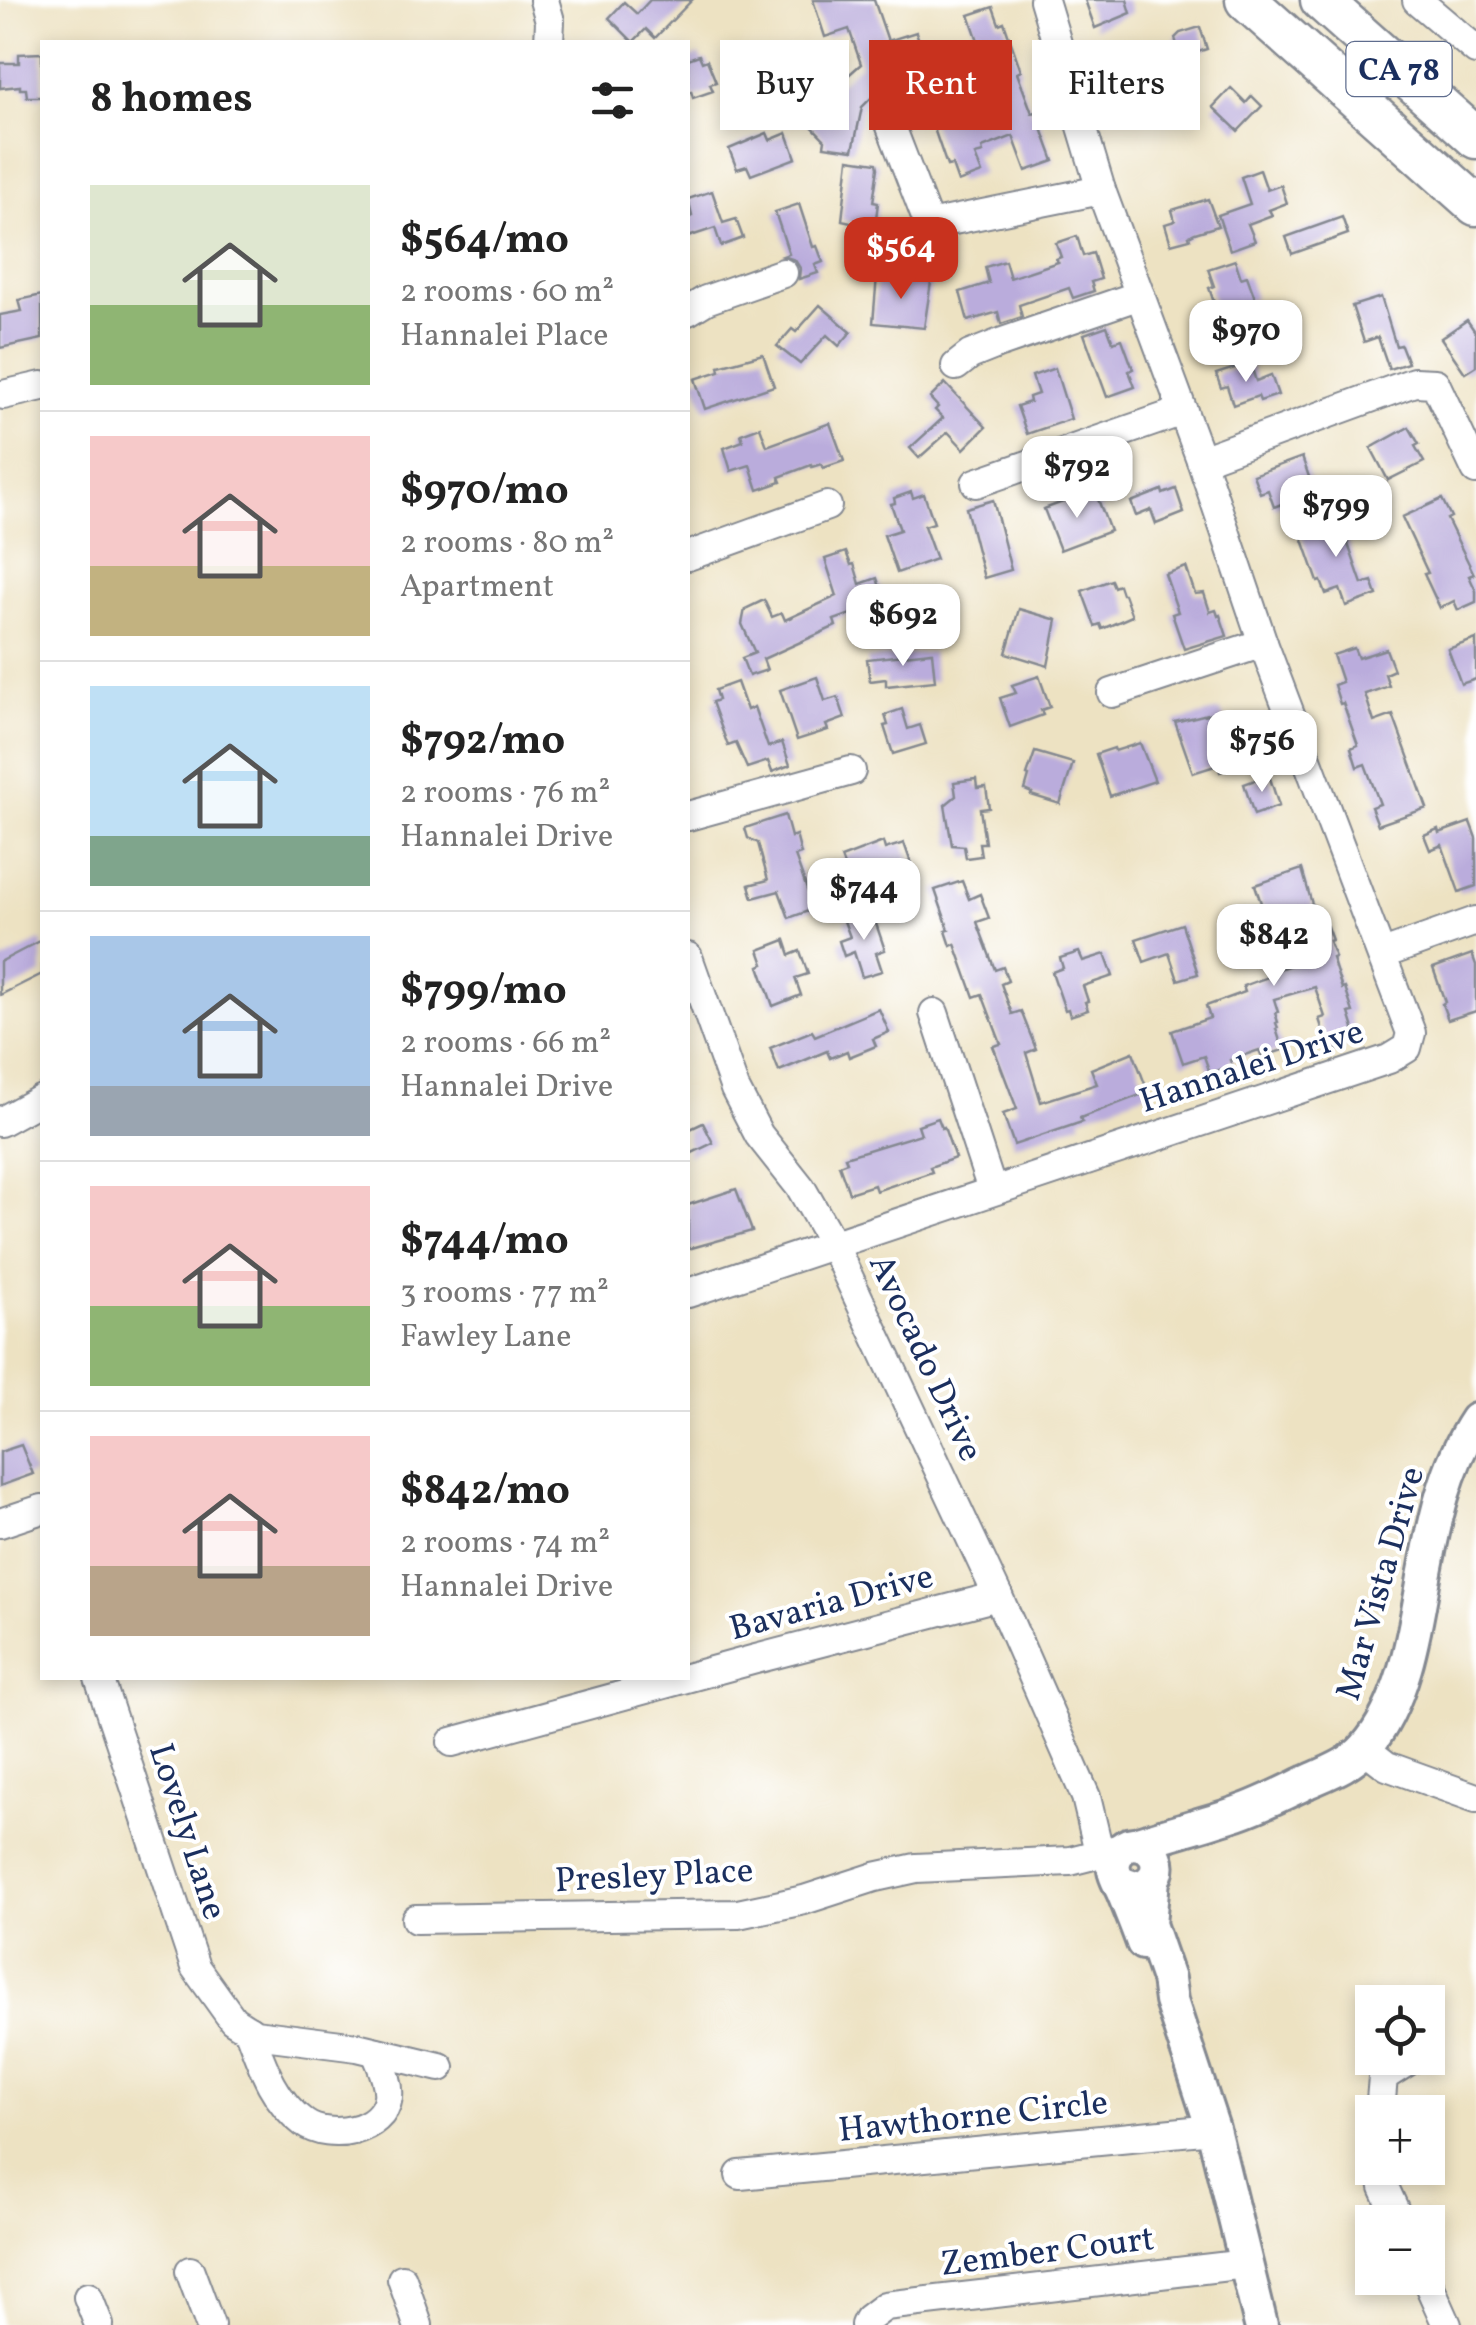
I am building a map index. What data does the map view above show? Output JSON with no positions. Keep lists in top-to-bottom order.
{
  "streets": {
    "highway": ["CA 78"],
    "main road": ["Mar Vista Drive"],
    "street": [
      "Hannalei Drive",
      "Avocado Drive",
      "Bavaria Drive",
      "Lovely Lane",
      "Presley Place",
      "Hawthorne Circle",
      "Zember Court"
    ]
  },
  "crossings": [
    ["Hannalei Drive", "Avocado Drive"],
    ["Avocado Drive", "Mar Vista Drive"],
    ["Avocado Drive", "Bavaria Drive"],
    ["Avocado Drive", "Presley Place"],
    ["Mar Vista Drive", "Presley Place"]
  ],
  "page": {
    "chip": ["Buy", "Rent", "Filters"],
    "heading": "8 homes",
    "list": [
      {
        "name": "$564/mo",
        "note": "2 rooms · 60 m² · Hannalei Place"
      },
      {
        "name": "$970/mo",
        "note": "2 rooms · 80 m² · Apartment"
      },
      {
        "name": "$792/mo",
        "note": "2 rooms · 76 m² · Hannalei Drive"
      },
      {
        "name": "$799/mo",
        "note": "2 rooms · 66 m² · Hannalei Drive"
      },
      {
        "name": "$744/mo",
        "note": "3 rooms · 77 m² · Fawley Lane"
      },
      {
        "name": "$842/mo",
        "note": "2 rooms · 74 m² · Hannalei Drive"
      }
    ],
    "price": [
      "$564",
      "$970",
      "$792",
      "$799",
      "$692",
      "$756",
      "$744",
      "$842"
    ],
    "map_buttons": ["+", "−"]
  }
}
